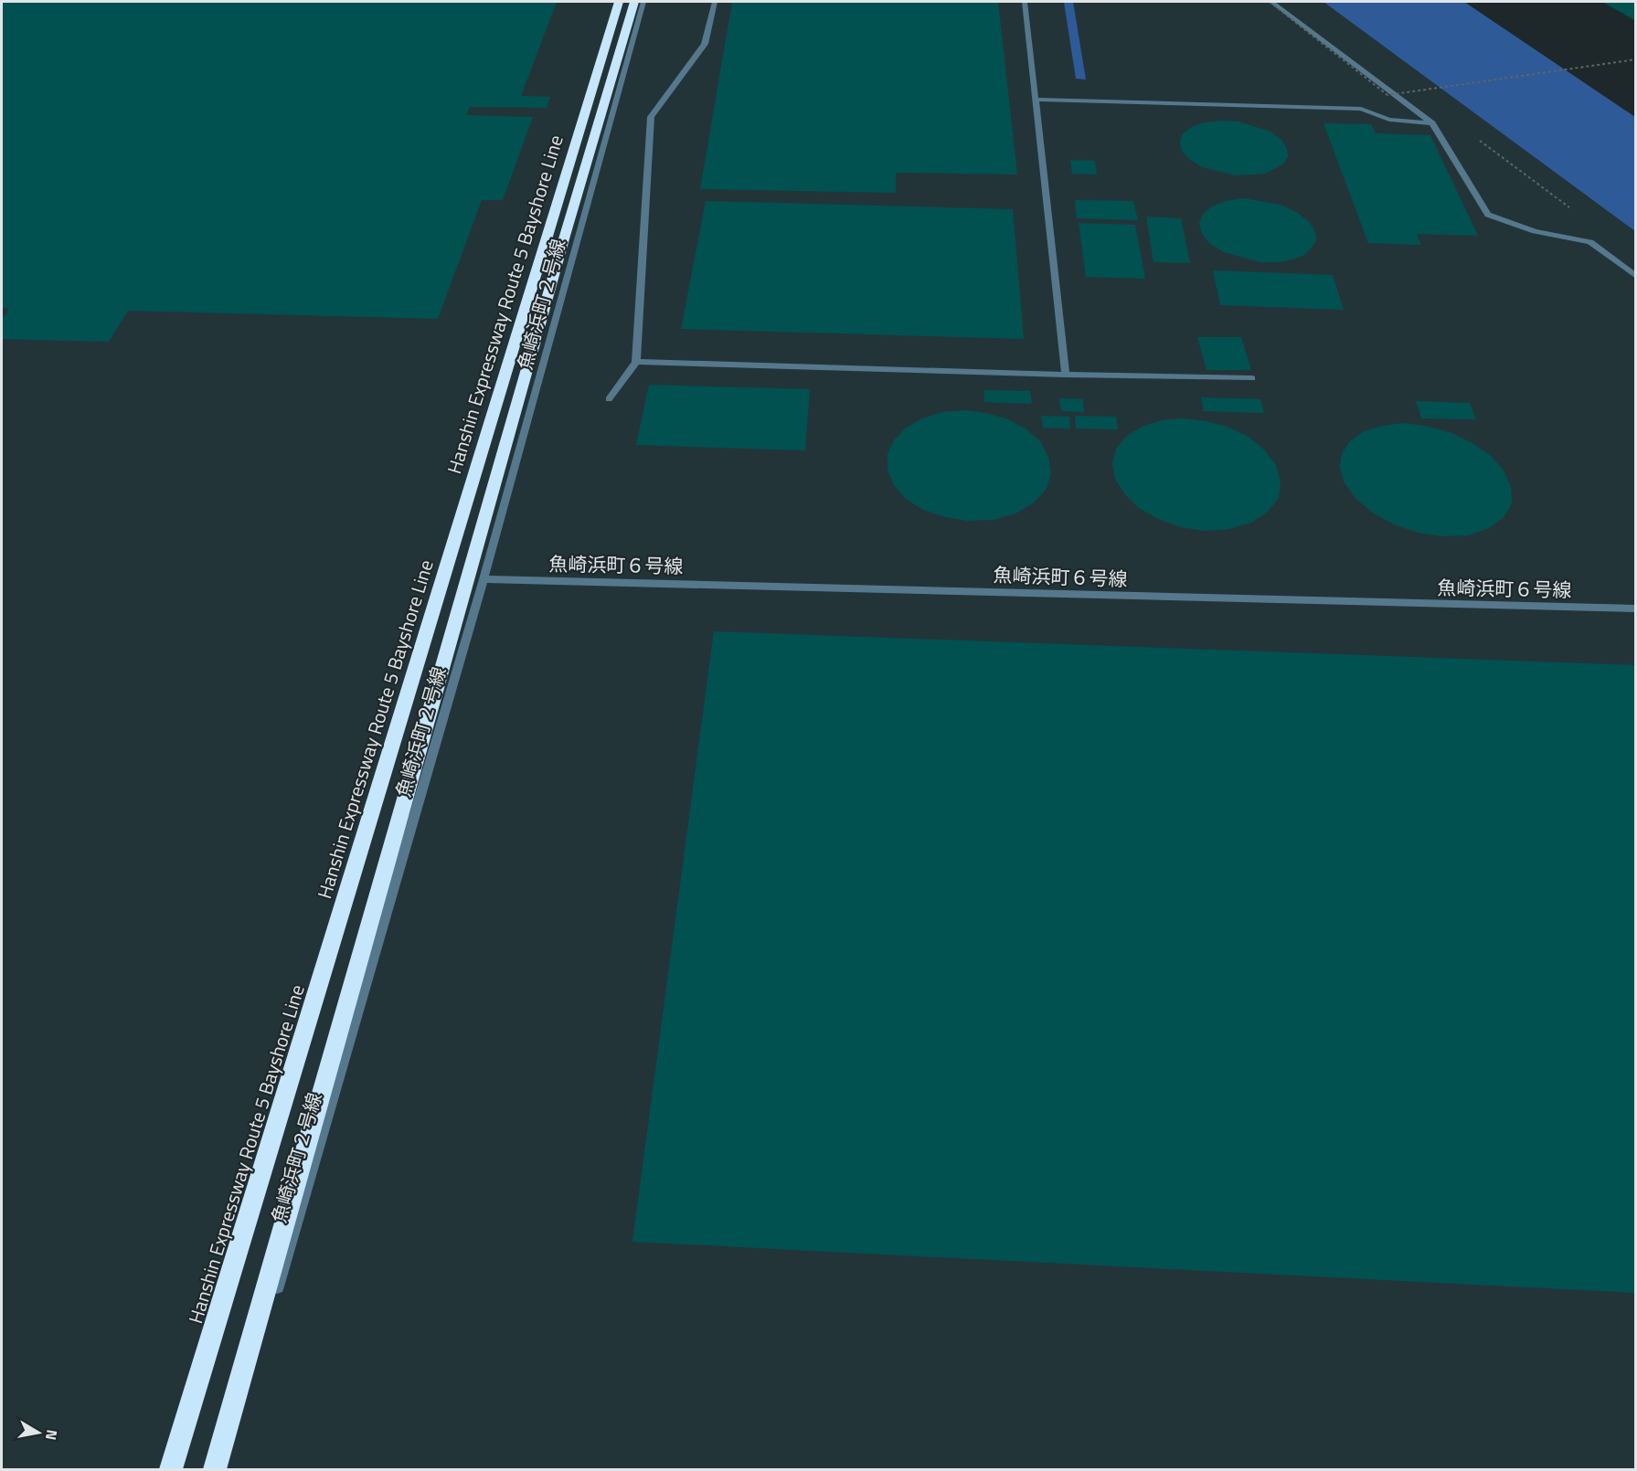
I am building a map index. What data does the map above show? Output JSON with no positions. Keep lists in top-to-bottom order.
{
  "streets": {
    "highway": ["Hanshin Expressway Route 5 Bayshore Line"],
    "street": ["魚崎浜町２号線", "魚崎浜町６号線"]
  },
  "crossings": [
    ["魚崎浜町２号線", "魚崎浜町６号線"]
  ],
  "north": "right"
}
